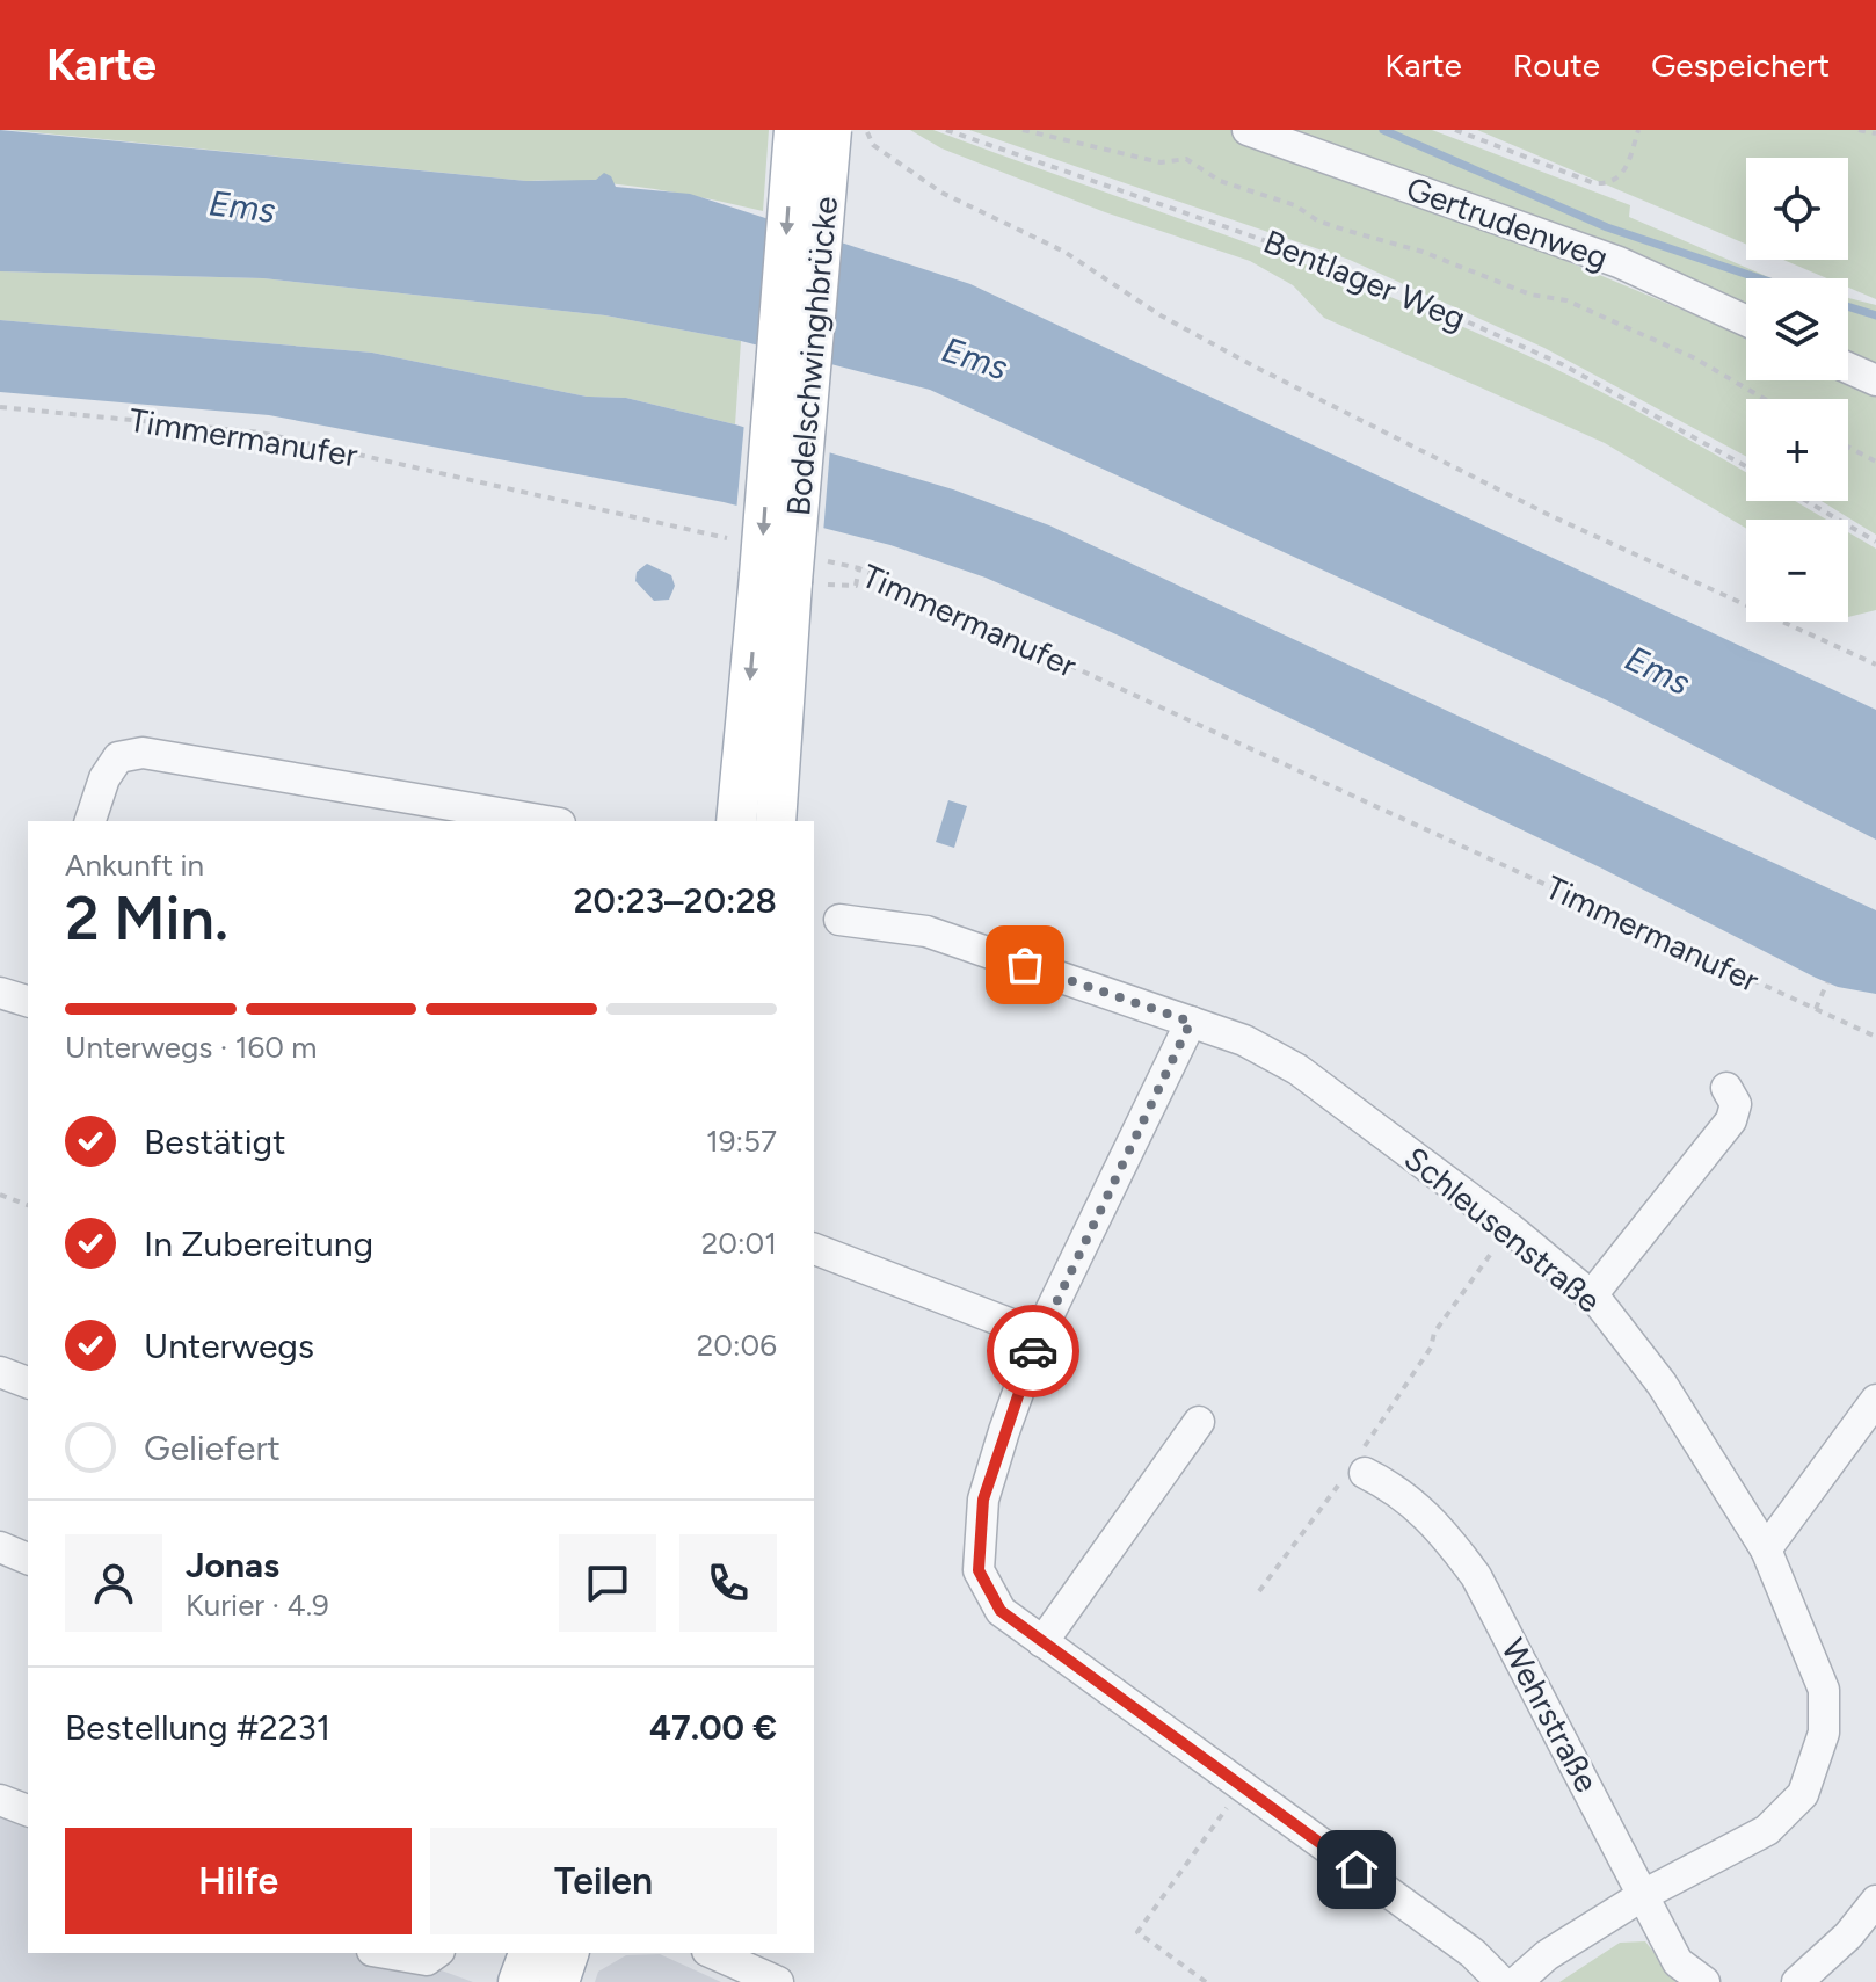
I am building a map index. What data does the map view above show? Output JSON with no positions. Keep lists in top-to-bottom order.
{
  "streets": {
    "main road": ["Bodelschwinghbrücke"],
    "street": ["Gertrudenweg", "Schleusenstraße", "Wehrstraße"],
    "path": ["Bentlager Weg", "Timmermanufer"]
  },
  "crossings": [
    ["Schleusenstraße", "Wehrstraße"]
  ],
  "water": ["Ems"],
  "page": {
    "header": "Karte",
    "nav": ["Karte", "Route", "Gespeichert"],
    "map_buttons": ["+", "−"],
    "heading": ["2 Min.", "Ankunft in", "20:23–20:28"],
    "panel": [
      "Jonas",
      "Kurier · 4.9",
      "Bestellung #2231",
      "47.00 €"
    ],
    "bar": "Unterwegs · 160 m",
    "list": [
      ["Bestätigt", "19:57"],
      ["In Zubereitung", "20:01"],
      ["Unterwegs", "20:06"],
      "Geliefert"
    ],
    "buttons": ["Hilfe", "Teilen"]
  }
}
